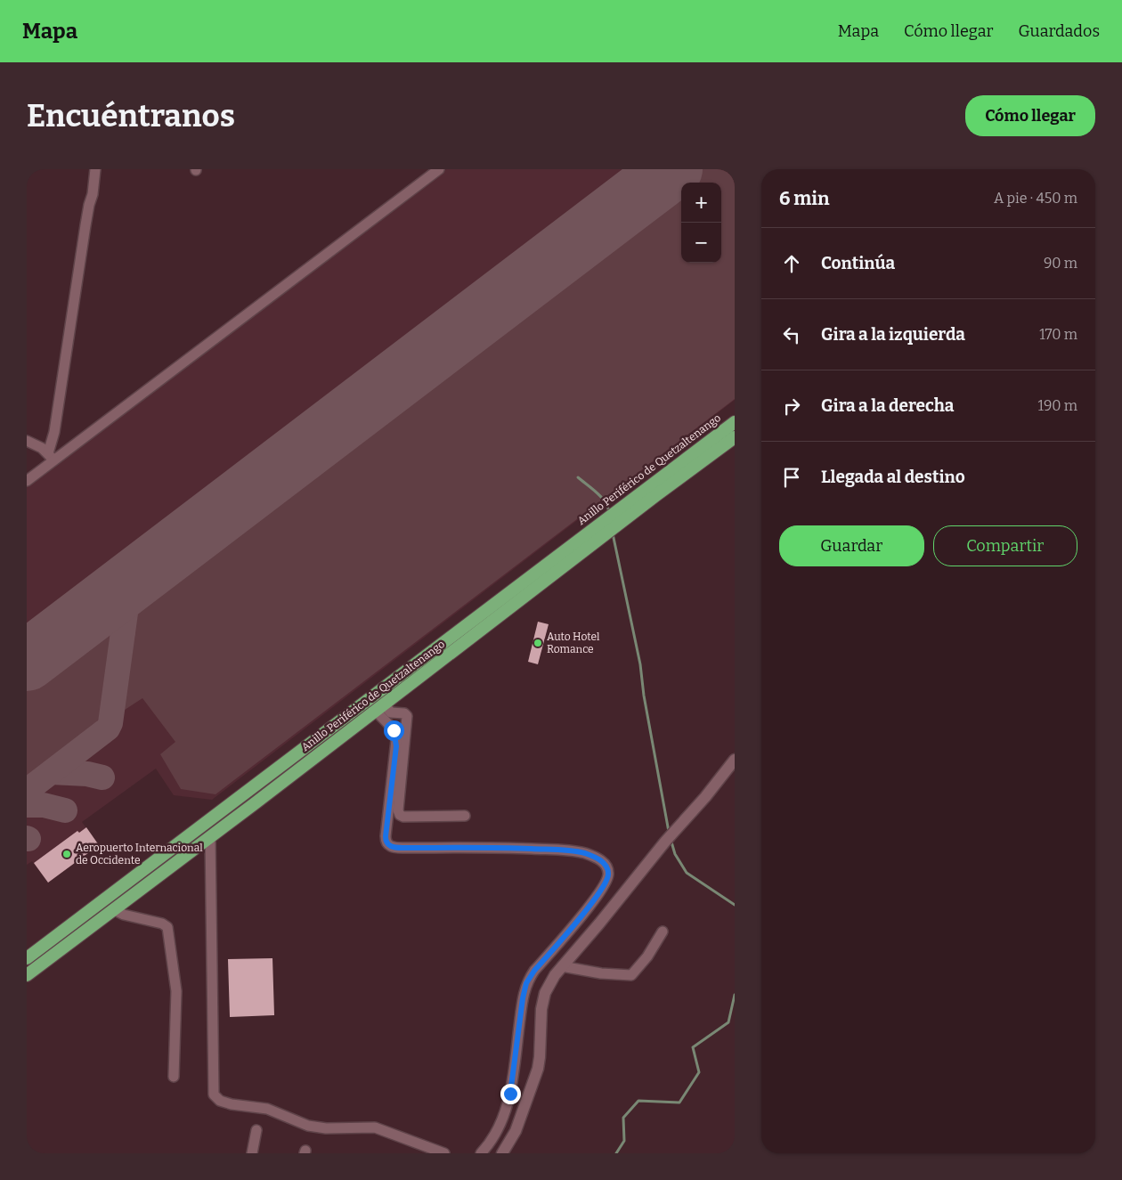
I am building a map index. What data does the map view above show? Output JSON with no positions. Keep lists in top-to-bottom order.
{
  "streets": {
    "highway": ["Anillo Periférico de Quetzaltenango"]
  },
  "places": ["Auto Hotel Romance", "Aeropuerto Internacional de Occidente"],
  "page": {
    "header": "Mapa",
    "nav": ["Mapa", "Cómo llegar", "Guardados"],
    "buttons": [
      "Cómo llegar",
      ["Guardar", "Compartir"]
    ],
    "title": "Encuéntranos",
    "heading": ["6 min", "A pie · 450 m"],
    "map_buttons": ["+", "−"],
    "list": [
      ["Continúa", "90 m"],
      ["Gira a la izquierda", "170 m"],
      ["Gira a la derecha", "190 m"],
      "Llegada al destino"
    ]
  }
}
